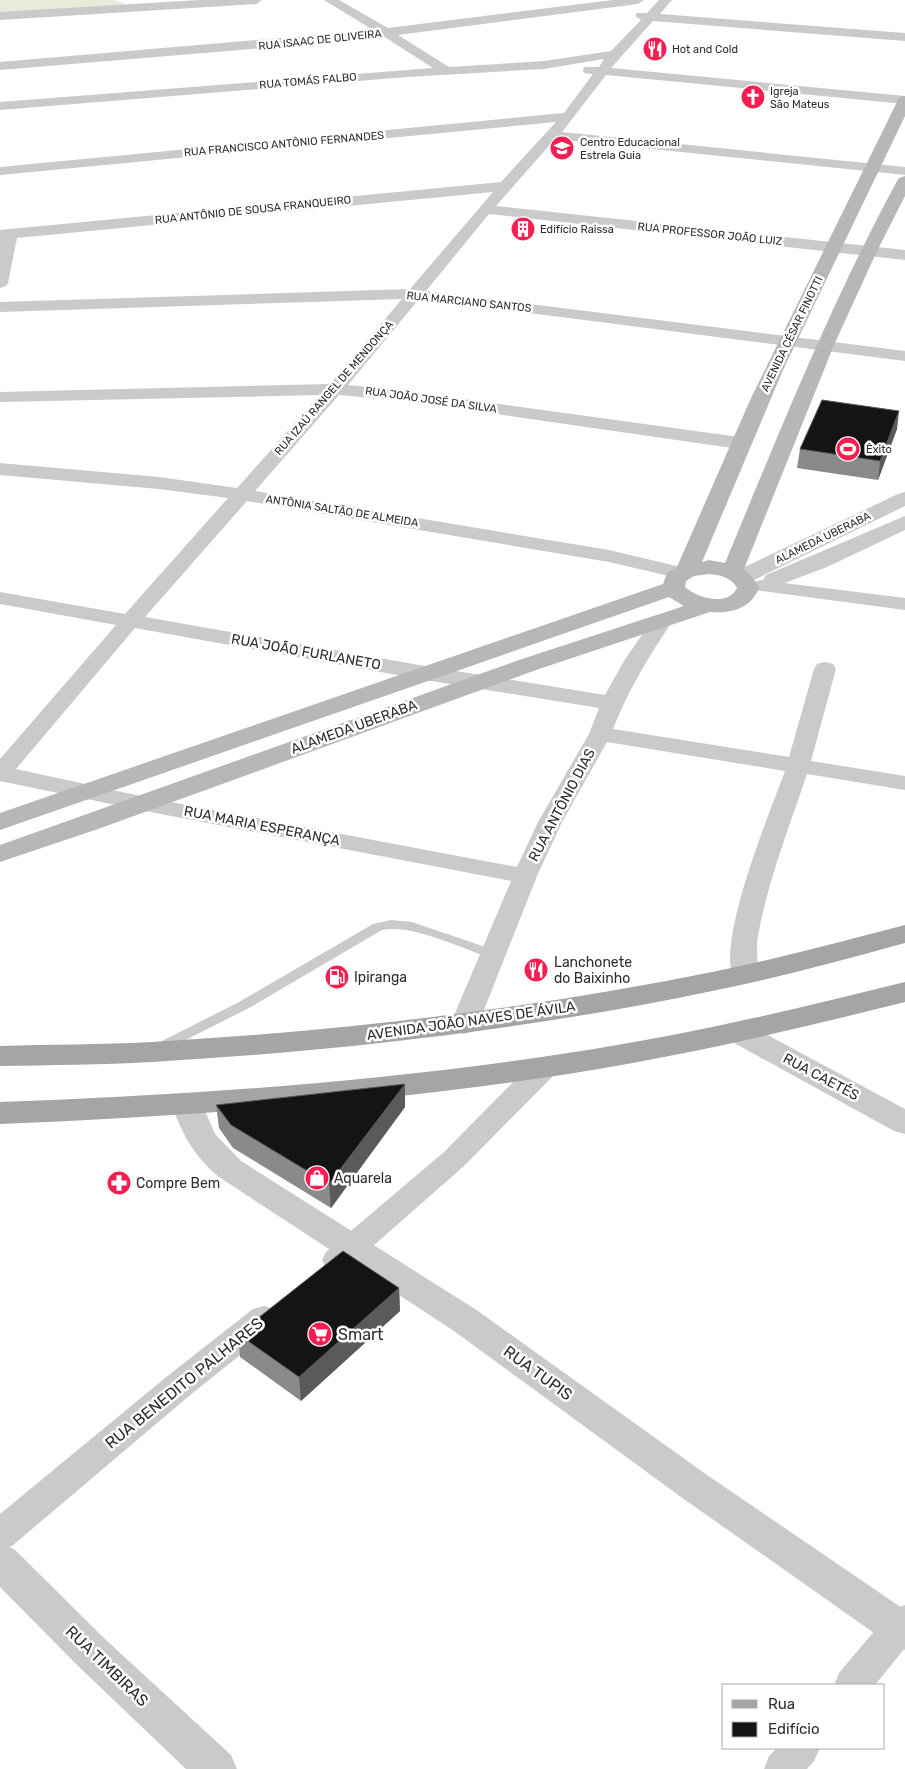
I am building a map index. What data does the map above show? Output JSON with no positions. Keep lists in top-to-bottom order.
{
  "streets": {
    "main road": ["AVENIDA CÉSAR FINOTTI", "ALAMEDA UBERABA", "AVENIDA JOÃO NAVES DE ÁVILA"],
    "street": [
      "RUA ISAAC DE OLIVEIRA",
      "RUA TOMÁS FALBO",
      "RUA FRANCISCO ANTÔNIO FERNANDES",
      "RUA ANTÔNIO DE SOUSA FRANQUEIRO",
      "RUA PROFESSOR JOÃO LUIZ",
      "RUA MARCIANO SANTOS",
      "RUA IZAÚ RANGEL DE MENDONÇA",
      "RUA JOÃO JOSÉ DA SILVA",
      "ANTÔNIA SALTÃO DE ALMEIDA",
      "RUA JOÃO FURLANETO",
      "RUA ANTÔNIO DIAS",
      "RUA MARIA ESPERANÇA",
      "RUA CAETÉS",
      "RUA TUPIS",
      "RUA BENEDITO PALHARES",
      "RUA TIMBIRAS"
    ]
  },
  "crossings": [
    ["RUA TOMÁS FALBO", "RUA IZAÚ RANGEL DE MENDONÇA"],
    ["RUA FRANCISCO ANTÔNIO FERNANDES", "RUA IZAÚ RANGEL DE MENDONÇA"],
    ["RUA ANTÔNIO DE SOUSA FRANQUEIRO", "RUA IZAÚ RANGEL DE MENDONÇA"],
    ["RUA PROFESSOR JOÃO LUIZ", "AVENIDA CÉSAR FINOTTI"],
    ["RUA PROFESSOR JOÃO LUIZ", "RUA IZAÚ RANGEL DE MENDONÇA"],
    ["RUA MARCIANO SANTOS", "AVENIDA CÉSAR FINOTTI"],
    ["RUA MARCIANO SANTOS", "RUA IZAÚ RANGEL DE MENDONÇA"],
    ["AVENIDA CÉSAR FINOTTI", "RUA JOÃO JOSÉ DA SILVA"],
    ["AVENIDA CÉSAR FINOTTI", "ANTÔNIA SALTÃO DE ALMEIDA"],
    ["AVENIDA CÉSAR FINOTTI", "ALAMEDA UBERABA"],
    ["RUA IZAÚ RANGEL DE MENDONÇA", "RUA JOÃO JOSÉ DA SILVA"],
    ["RUA IZAÚ RANGEL DE MENDONÇA", "ANTÔNIA SALTÃO DE ALMEIDA"],
    ["RUA IZAÚ RANGEL DE MENDONÇA", "RUA JOÃO FURLANETO"],
    ["RUA IZAÚ RANGEL DE MENDONÇA", "RUA MARIA ESPERANÇA"],
    ["ANTÔNIA SALTÃO DE ALMEIDA", "ALAMEDA UBERABA"],
    ["ALAMEDA UBERABA", "RUA JOÃO FURLANETO"],
    ["ALAMEDA UBERABA", "RUA ANTÔNIO DIAS"],
    ["ALAMEDA UBERABA", "RUA MARIA ESPERANÇA"],
    ["RUA JOÃO FURLANETO", "RUA ANTÔNIO DIAS"],
    ["RUA ANTÔNIO DIAS", "RUA MARIA ESPERANÇA"],
    ["RUA ANTÔNIO DIAS", "AVENIDA JOÃO NAVES DE ÁVILA"]
  ],
  "places": {
    "restaurant": ["Hot and Cold", "Lanchonete do Baixinho"],
    "church": ["Igreja São Mateus"],
    "school or university": ["Centro Educacional Estrela Guia"],
    "building": ["Edifício Raissa"],
    "sports": ["Êxito"],
    "fuel station": ["Ipiranga"],
    "shop": ["Aquarela"],
    "pharmacy": ["Compre Bem"],
    "supermarket": ["Smart"]
  },
  "legend": ["Rua", "Edifício"]
}
